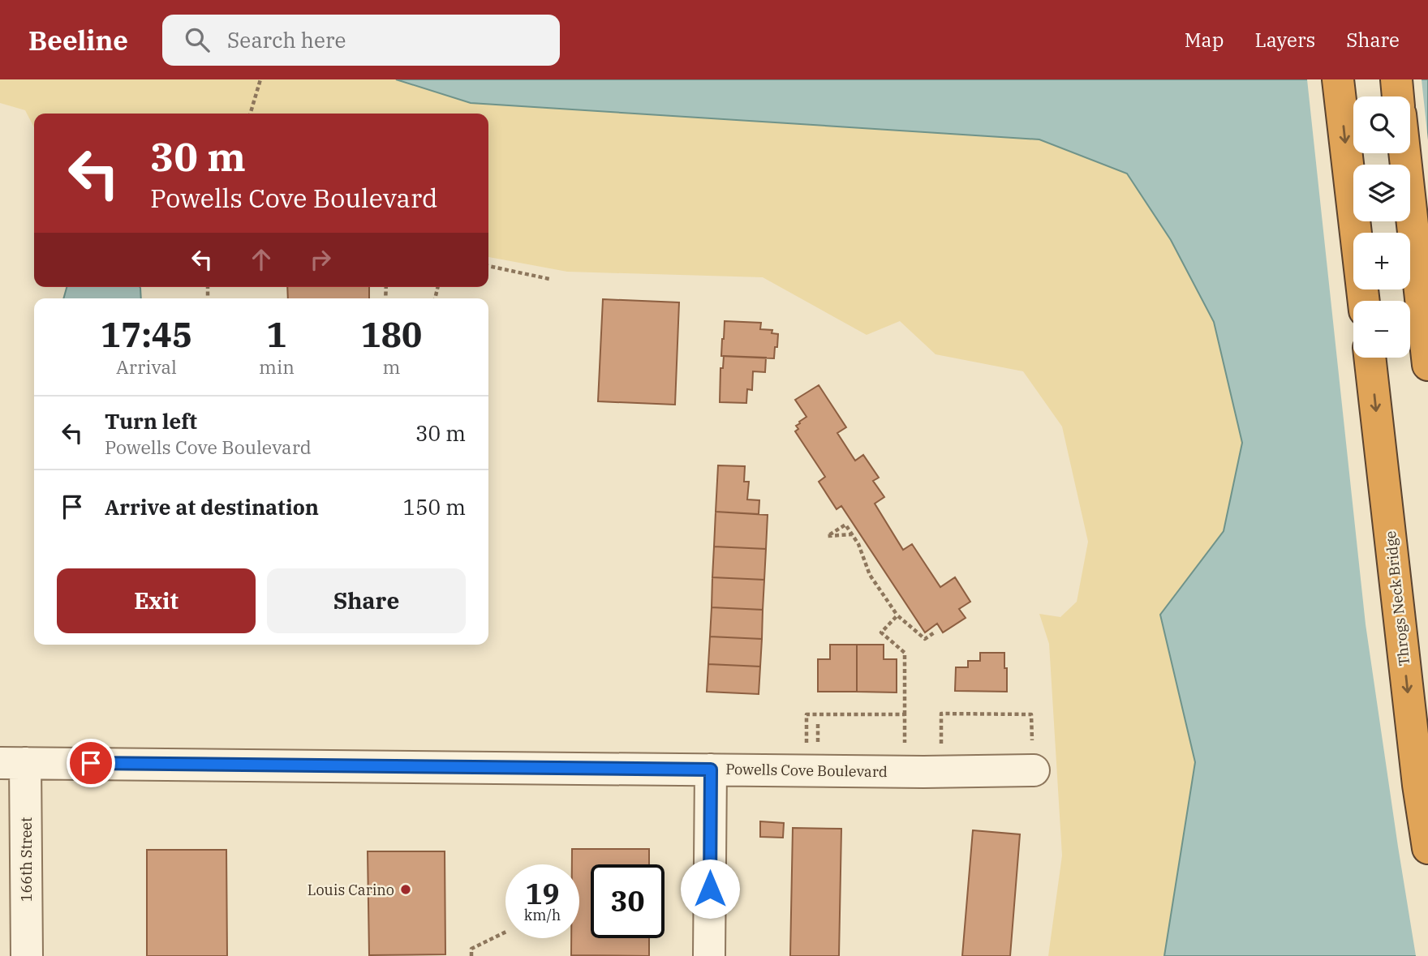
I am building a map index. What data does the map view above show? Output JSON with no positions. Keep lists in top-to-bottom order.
{
  "streets": {
    "highway": ["Throgs Neck Bridge"],
    "street": ["Powells Cove Boulevard", "166th Street"]
  },
  "crossings": [
    ["Powells Cove Boulevard", "166th Street"]
  ],
  "one_way": ["Throgs Neck Bridge"],
  "places": ["Louis Carino"],
  "page": {
    "header": "Beeline",
    "search": "Search here",
    "nav": ["Map", "Layers", "Share"],
    "map_buttons": ["+", "−"],
    "turn": ["30 m", "Powells Cove Boulevard"],
    "eta": [
      "17:45",
      "Arrival",
      "1",
      "min",
      "180",
      "m"
    ],
    "list": [
      {
        "name": "Turn left",
        "note": "Powells Cove Boulevard",
        "value": "30 m"
      },
      {
        "name": "Arrive at destination",
        "value": "150 m"
      }
    ],
    "buttons": ["Exit", "Share"],
    "speed": "19 km/h",
    "limit": "30"
  }
}
